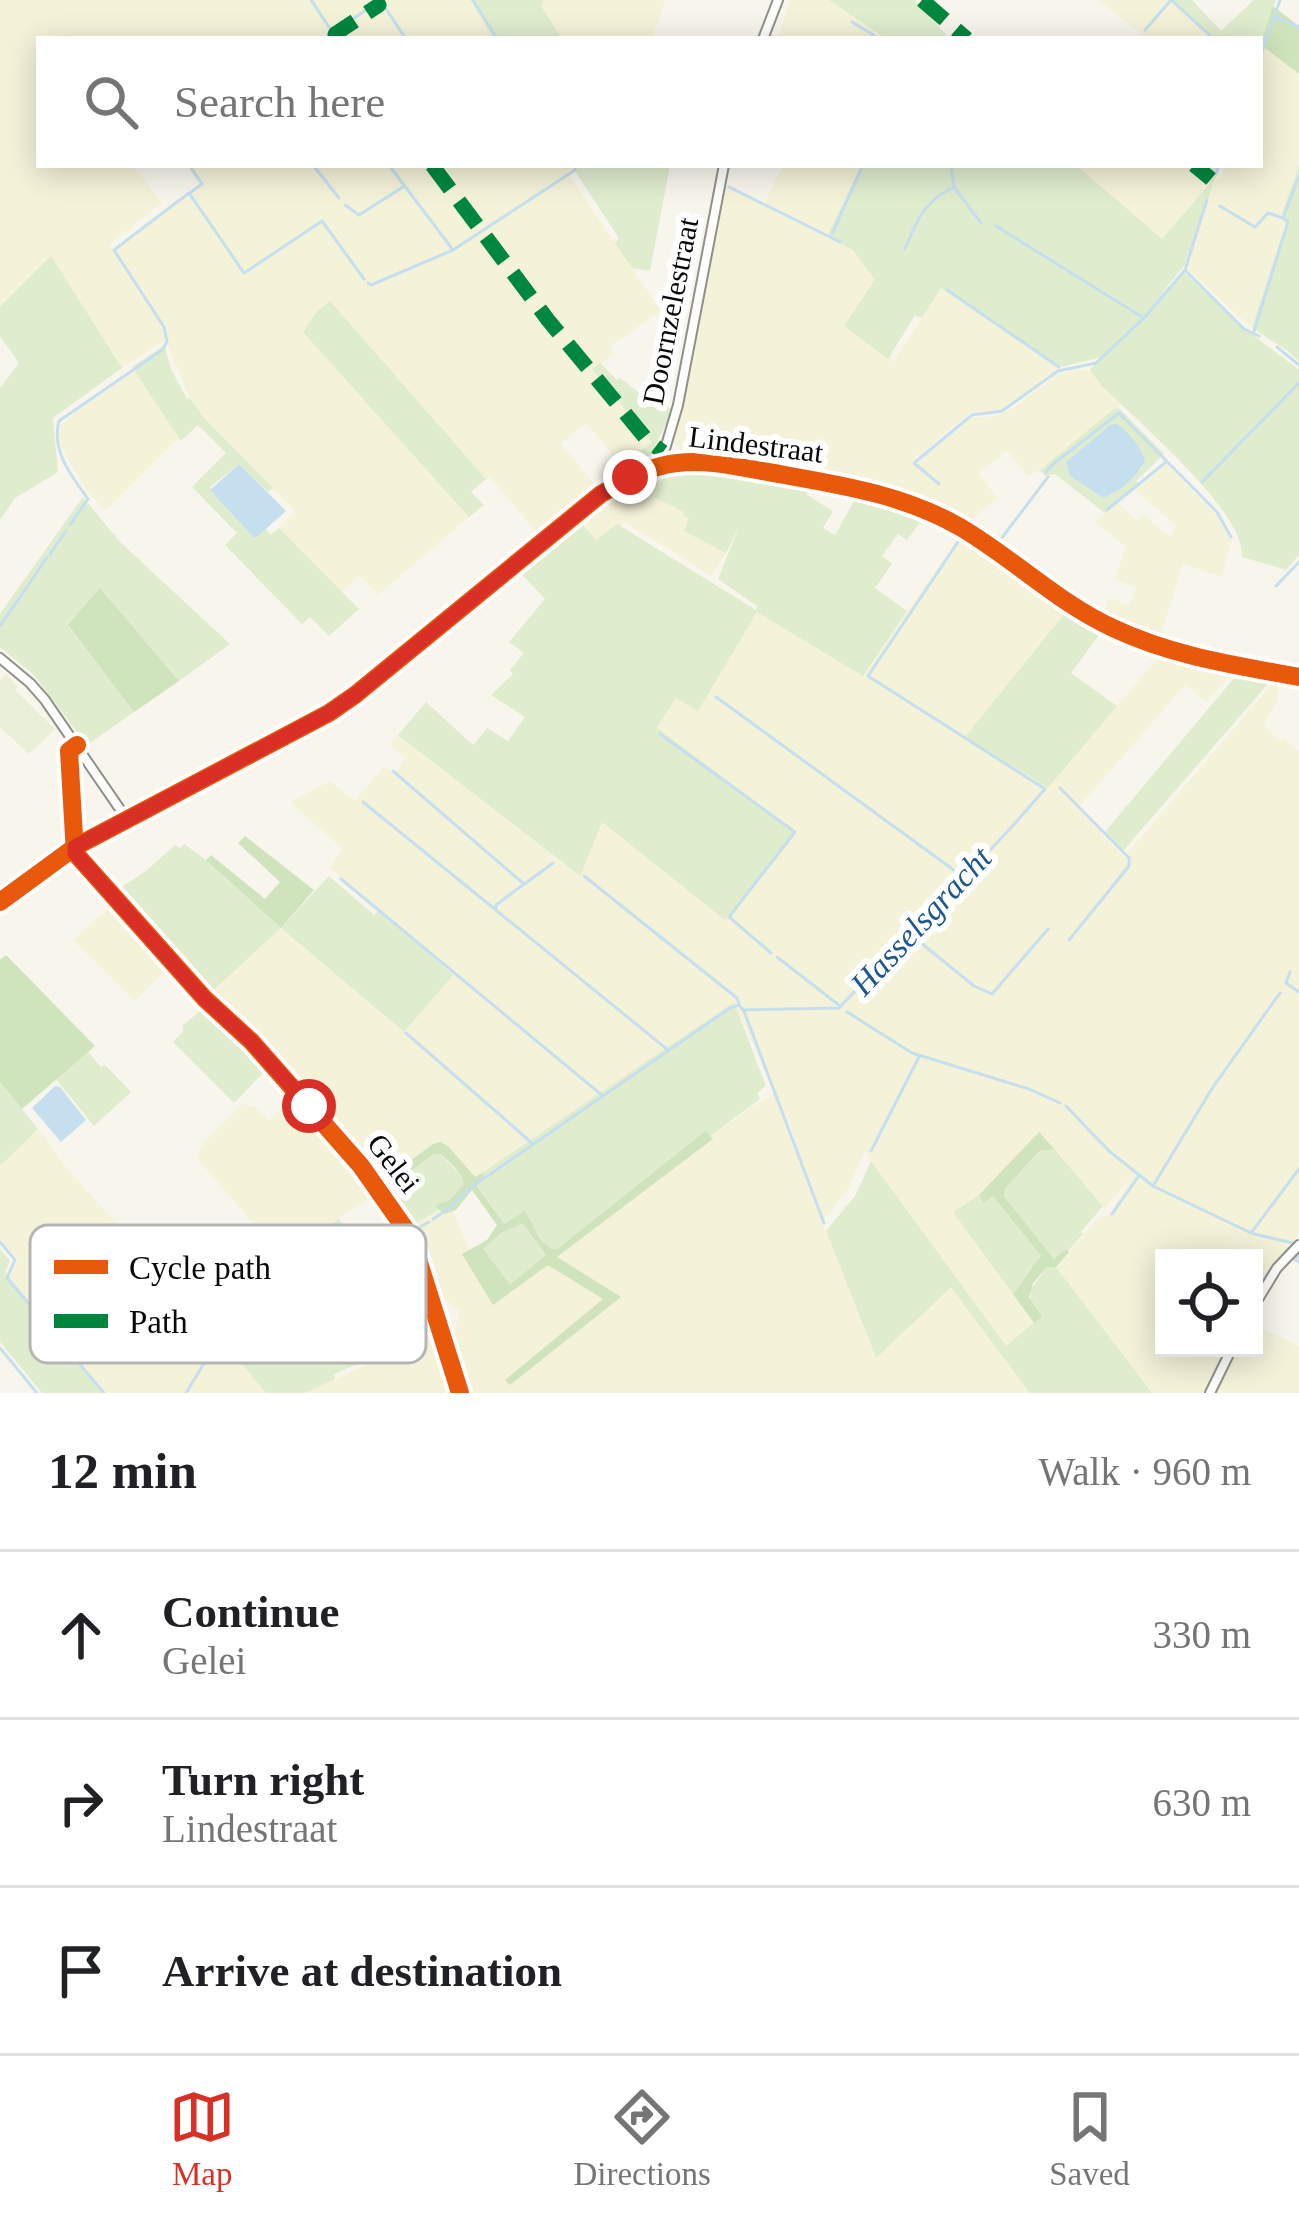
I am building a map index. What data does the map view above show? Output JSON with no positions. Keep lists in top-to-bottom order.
{
  "streets": {
    "street": ["Doornzelestraat", "Lindestraat", "Gelei"]
  },
  "crossings": [
    ["Doornzelestraat", "Lindestraat"],
    ["Lindestraat", "Gelei"]
  ],
  "water": ["Hasselsgracht"],
  "legend": ["Cycle path", "Path"],
  "page": {
    "search": "Search here",
    "heading": ["12 min", "Walk · 960 m"],
    "list": [
      ["Continue", "Gelei", "330 m"],
      ["Turn right", "Lindestraat", "630 m"],
      "Arrive at destination"
    ],
    "nav": ["Map", "Directions", "Saved"]
  }
}
